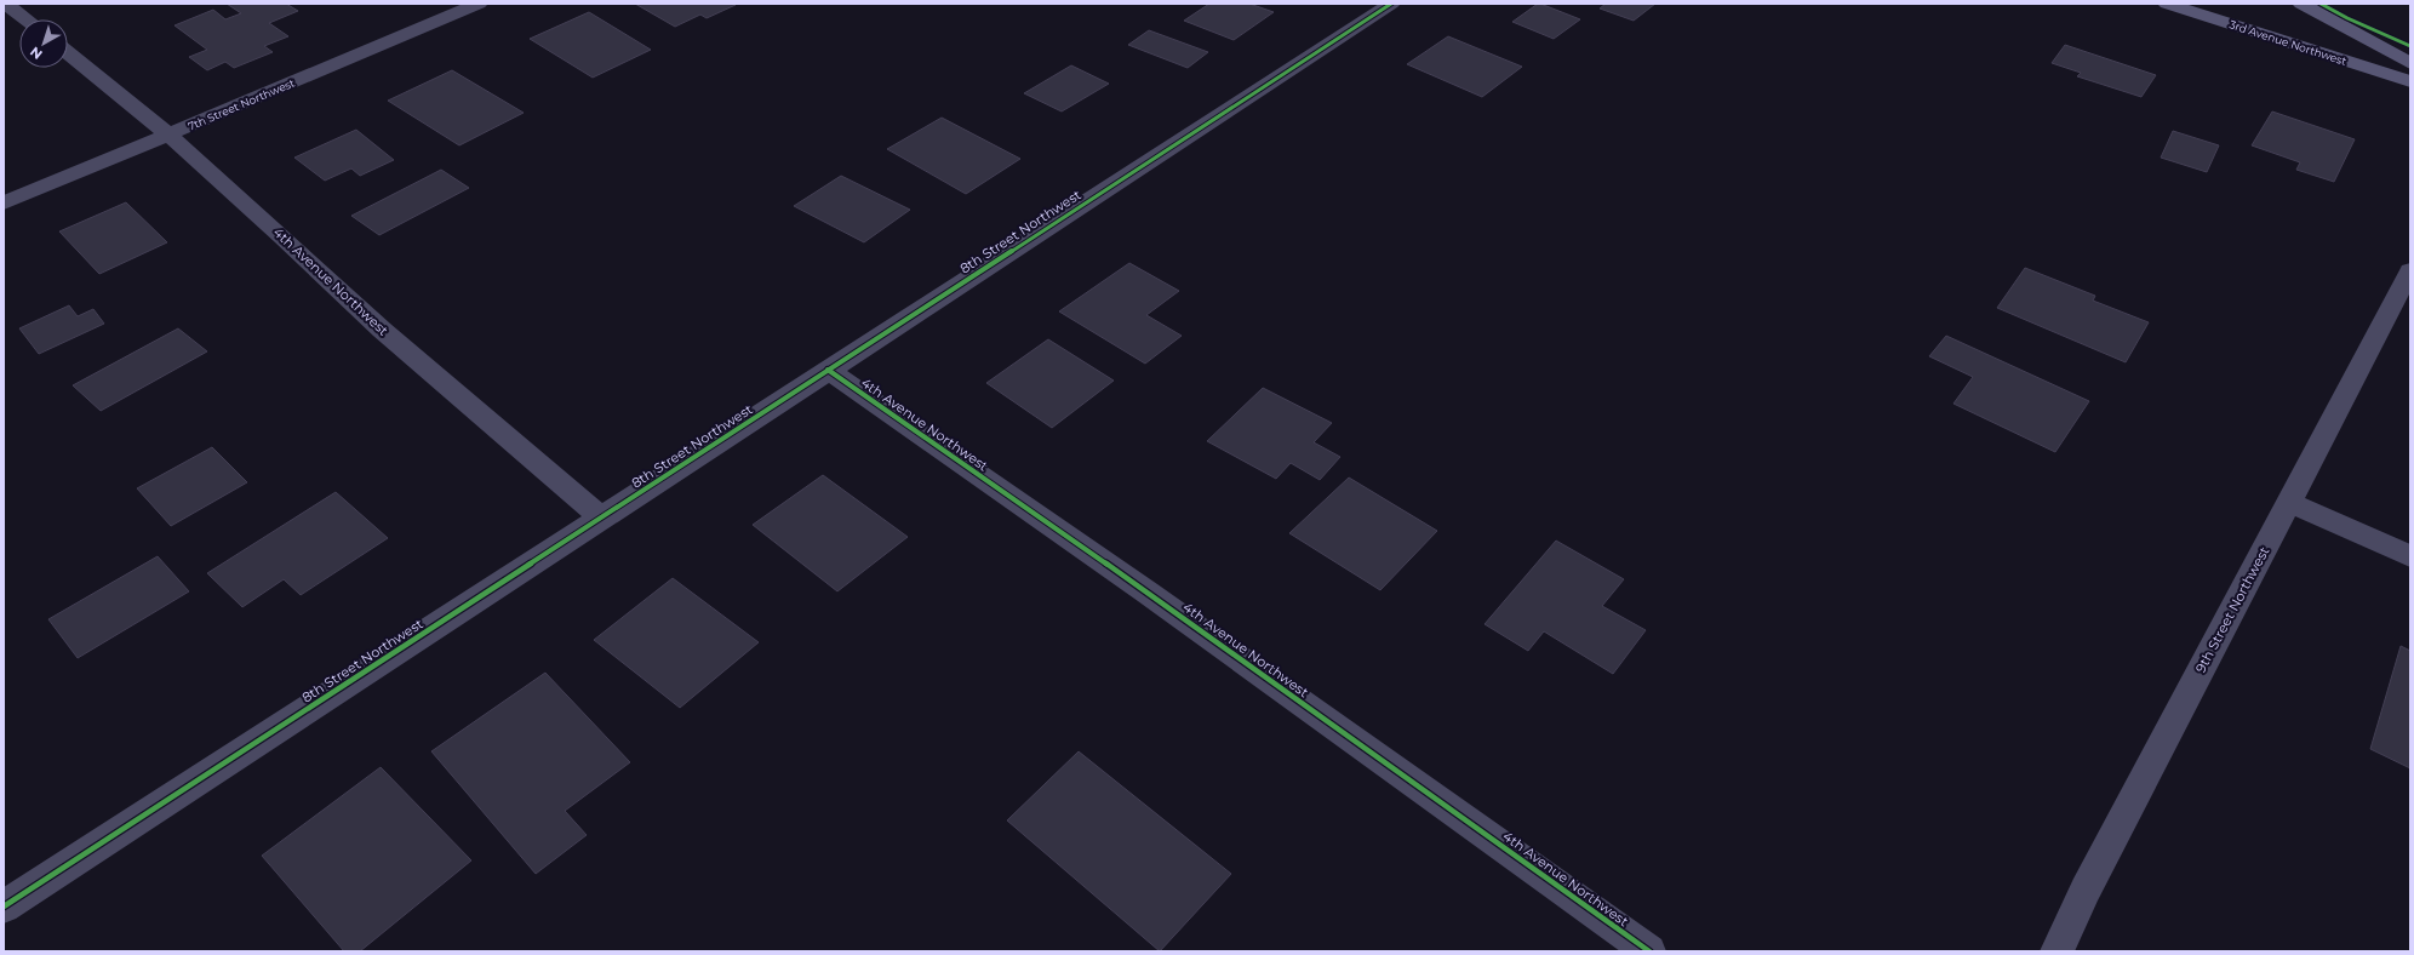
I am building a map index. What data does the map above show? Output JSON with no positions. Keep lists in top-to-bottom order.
{
  "streets": {
    "main road": ["3rd Avenue Northwest"],
    "street": [
      "7th Street Northwest",
      "8th Street Northwest",
      "4th Avenue Northwest",
      "9th Street Northwest"
    ]
  },
  "crossings": [
    ["7th Street Northwest", "4th Avenue Northwest"],
    ["8th Street Northwest", "4th Avenue Northwest"]
  ],
  "north": "bottom left"
}
